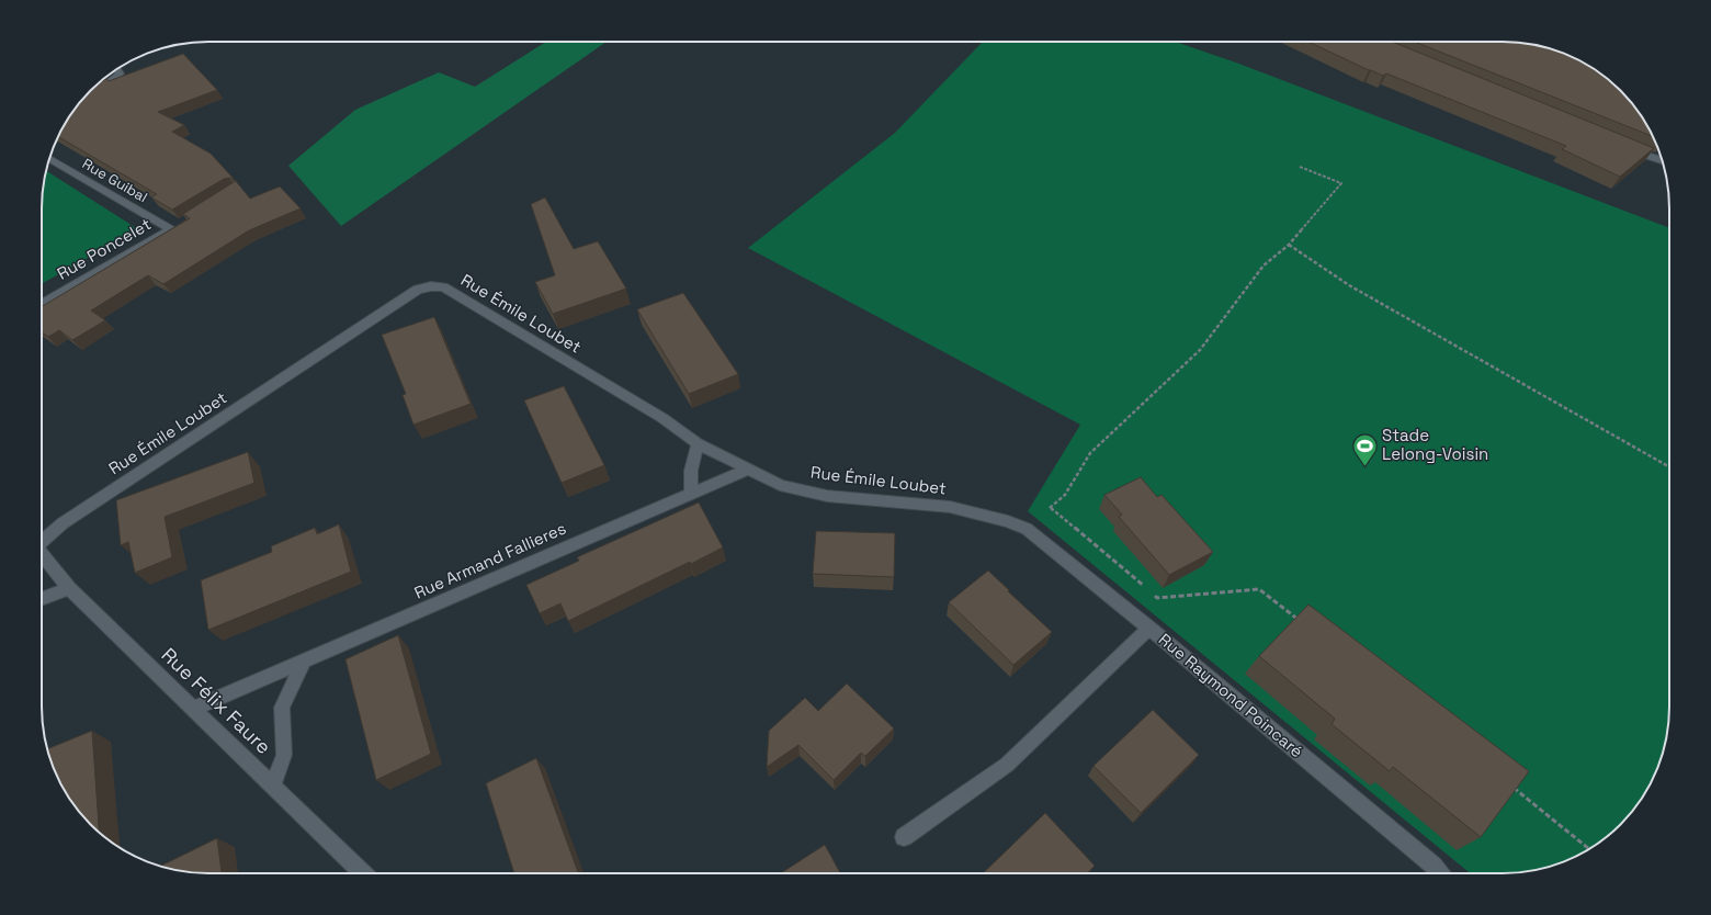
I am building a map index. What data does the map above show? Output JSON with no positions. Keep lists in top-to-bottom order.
{
  "streets": {
    "street": [
      "Rue Guibal",
      "Rue Poncelet",
      "Rue Émile Loubet",
      "Rue Armand Fallieres",
      "Rue Raymond Poincaré",
      "Rue Félix Faure"
    ]
  },
  "crossings": [
    ["Rue Guibal", "Rue Poncelet"],
    ["Rue Émile Loubet", "Rue Armand Fallieres"],
    ["Rue Émile Loubet", "Rue Raymond Poincaré"],
    ["Rue Armand Fallieres", "Rue Félix Faure"]
  ],
  "places": {
    "sports": ["Stade Lelong-Voisin"]
  }
}
